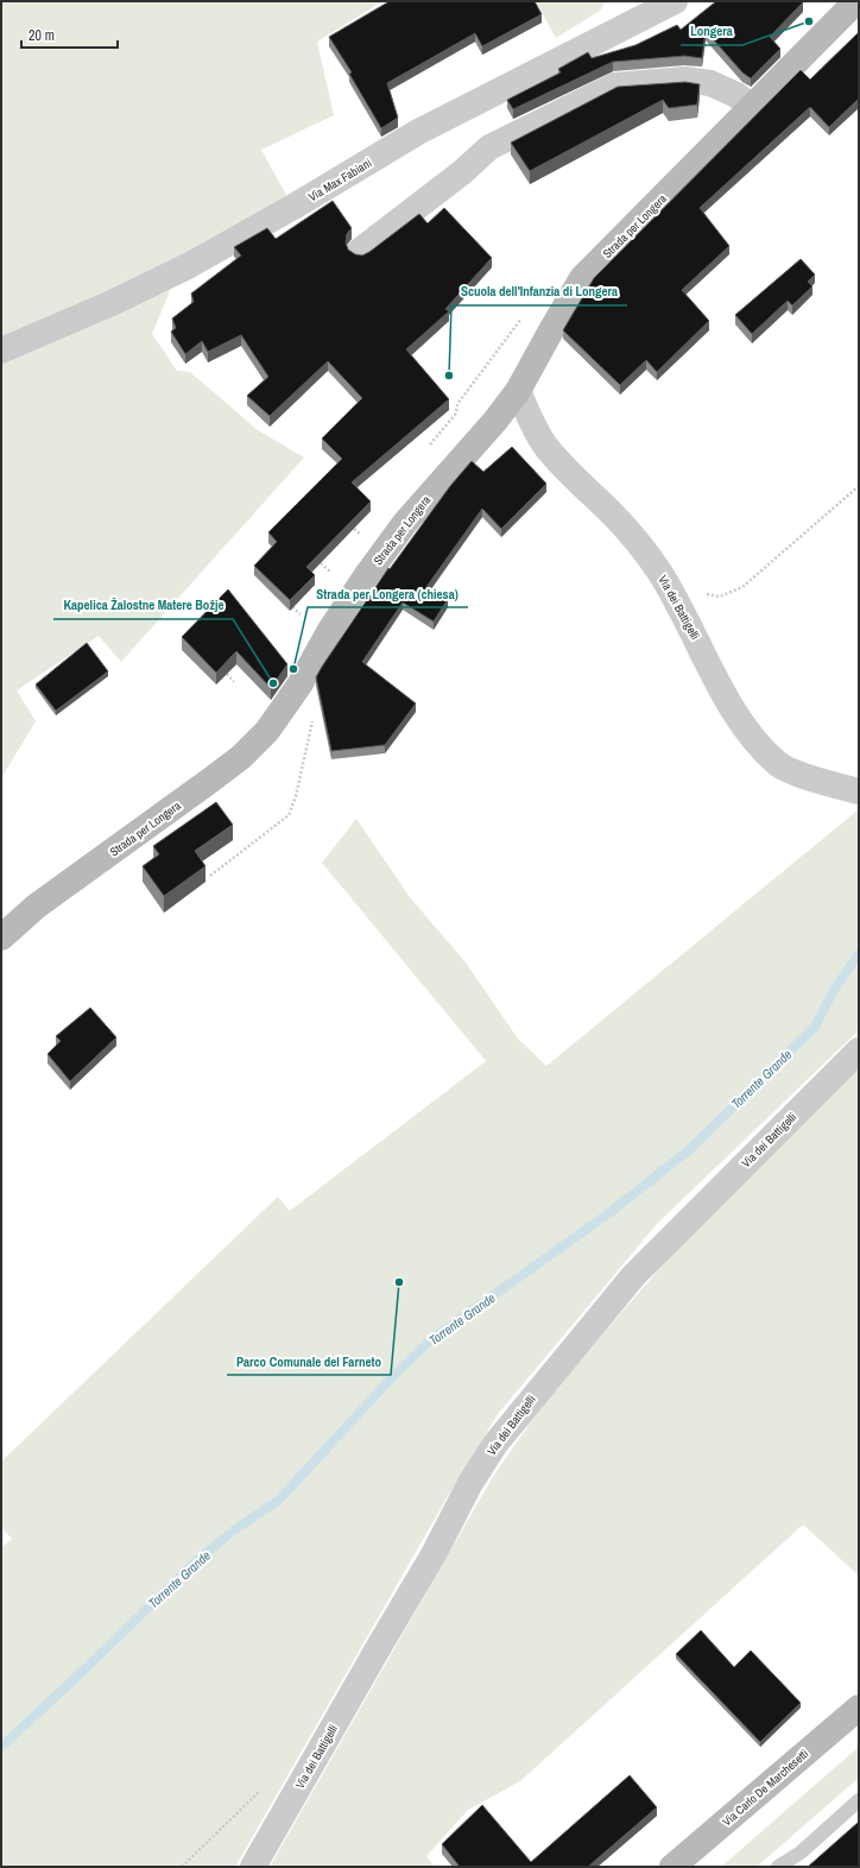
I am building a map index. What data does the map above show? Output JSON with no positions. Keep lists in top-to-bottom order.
{
  "streets": {
    "street": [
      "Via Max Fabiani",
      "Strada per Longera",
      "Via dei Battigelli",
      "Via Carlo De Marchesetti"
    ]
  },
  "crossings": [
    ["Strada per Longera", "Via dei Battigelli"]
  ],
  "water": ["Torrente Grande"],
  "places": [
    "Longera",
    "Scuola dell'Infanzia di Longera",
    "Strada per Longera (chiesa)",
    "Kapelica Žalostne Matere Božje",
    "Parco Comunale del Farneto"
  ],
  "scale_bar": "20 m"
}
